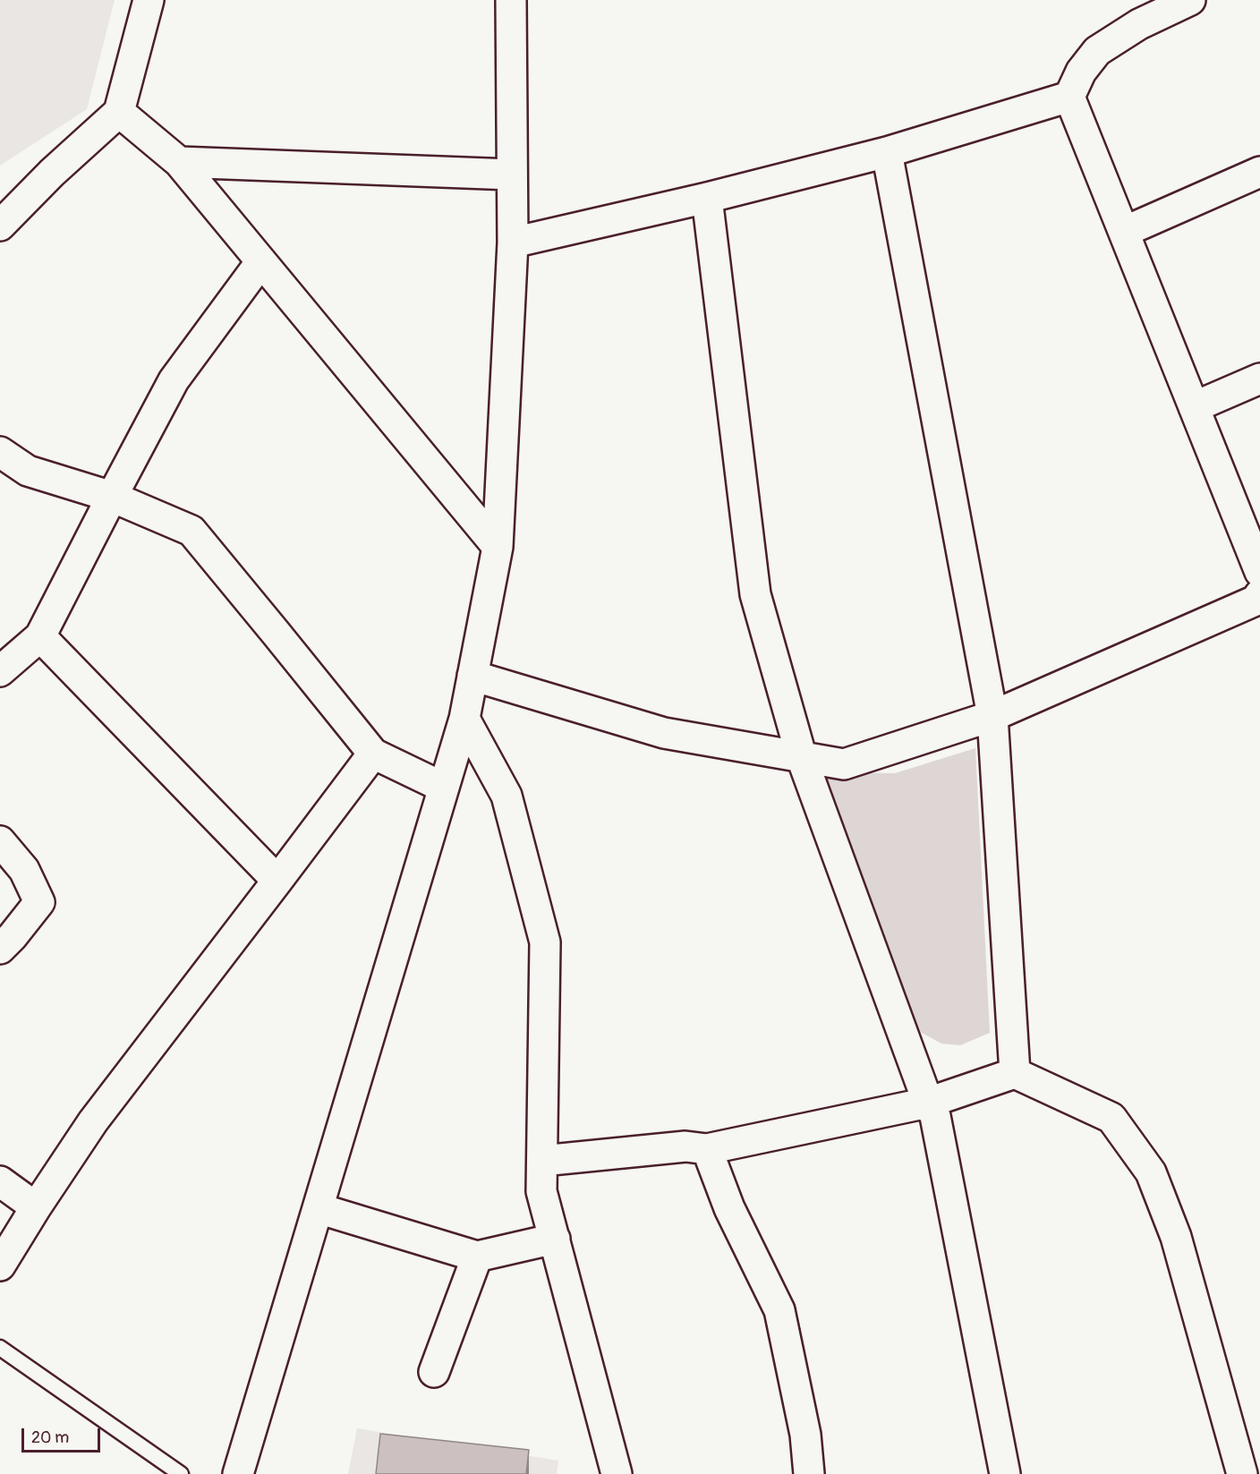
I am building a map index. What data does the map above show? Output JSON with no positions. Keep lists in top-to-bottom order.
{
  "scale_bar": "20 m"
}
